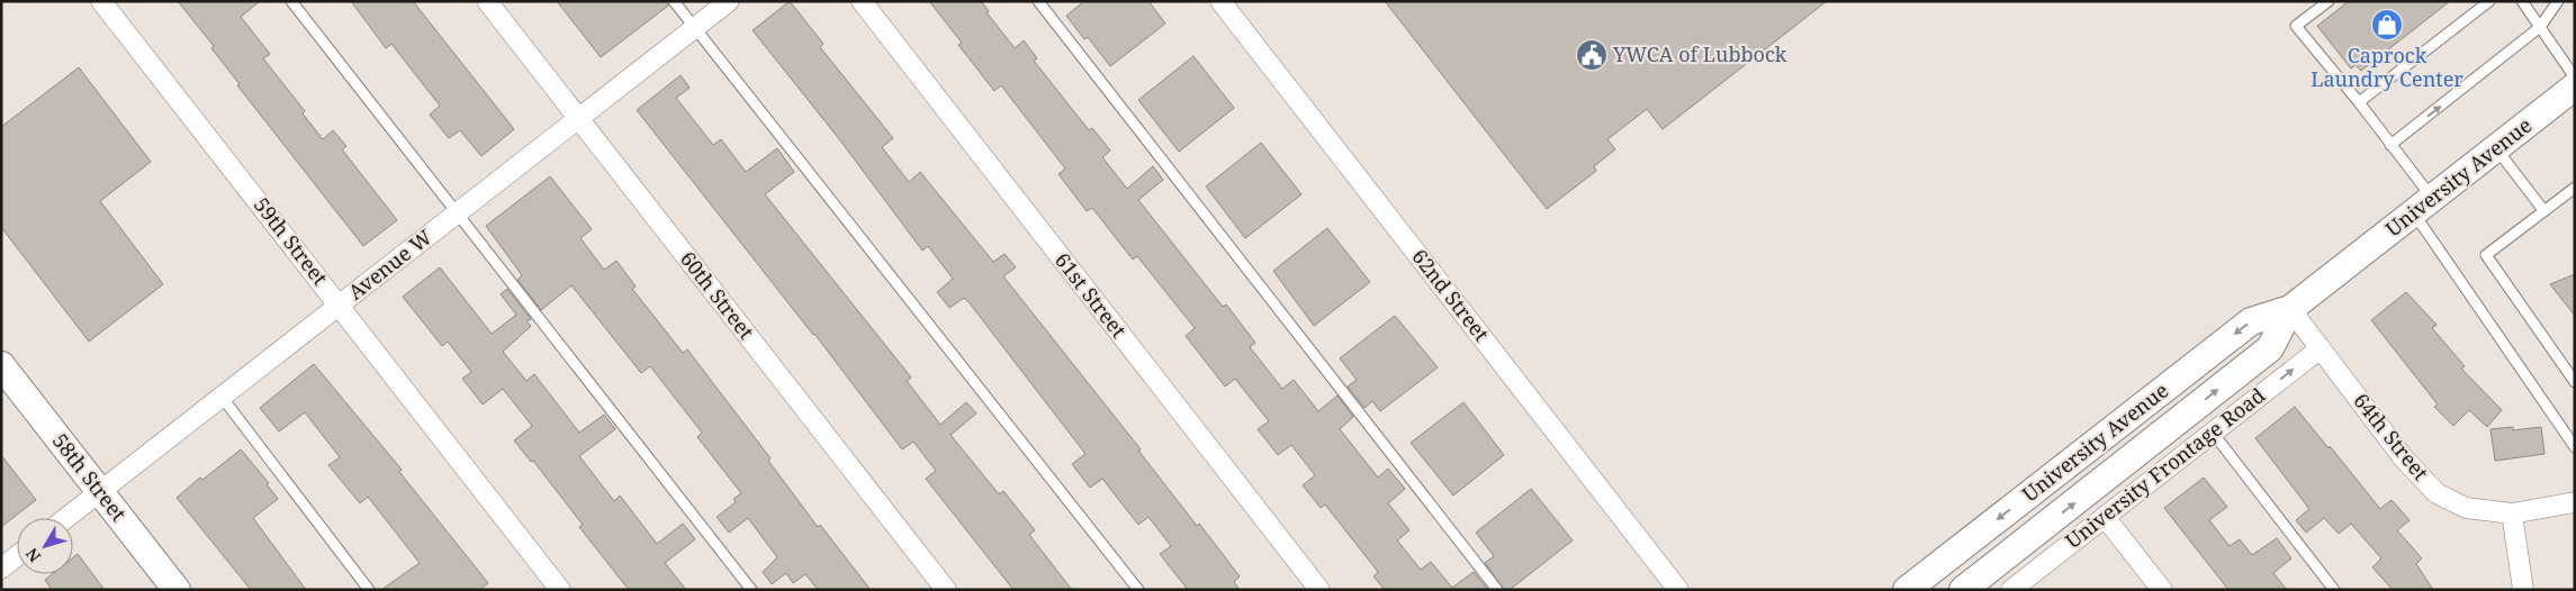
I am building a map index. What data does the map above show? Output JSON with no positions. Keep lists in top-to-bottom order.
{
  "streets": {
    "main road": ["University Avenue", "58th Street"],
    "street": [
      "59th Street",
      "Avenue W",
      "60th Street",
      "61st Street",
      "62nd Street",
      "64th Street",
      "University Frontage Road"
    ]
  },
  "crossings": [
    ["University Avenue", "64th Street"],
    ["59th Street", "Avenue W"],
    ["Avenue W", "60th Street"],
    ["Avenue W", "58th Street"],
    ["64th Street", "University Frontage Road"]
  ],
  "places": {
    "shop": ["Caprock Laundry Center"],
    "public building": ["YWCA of Lubbock"]
  },
  "north": "bottom left"
}
